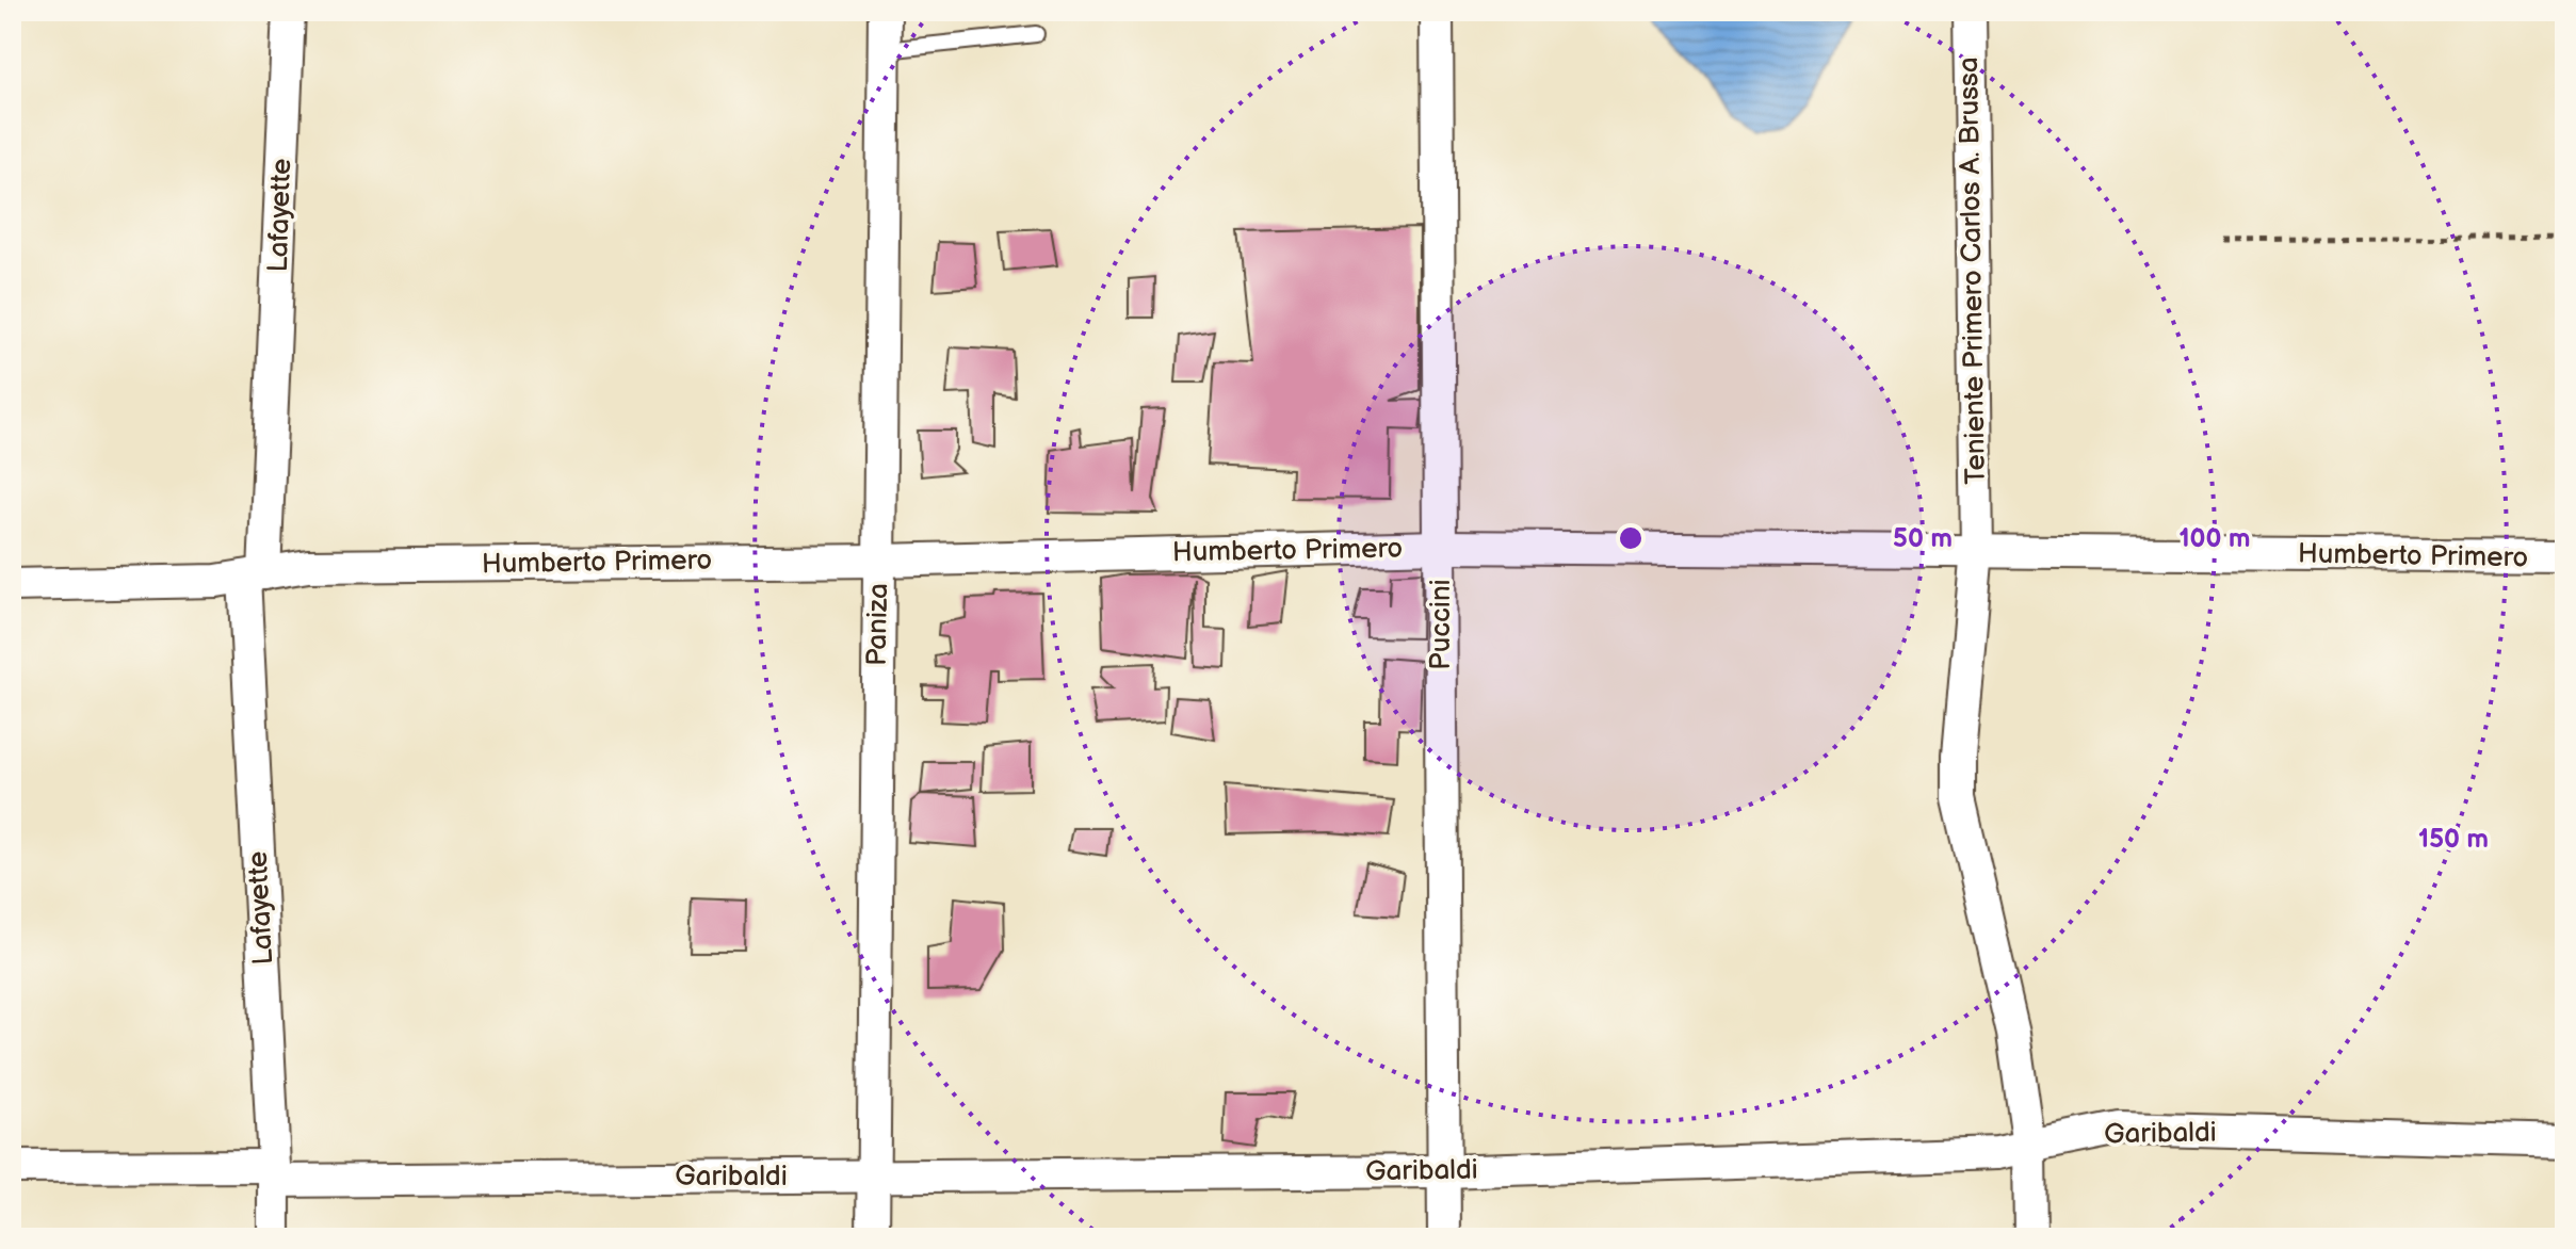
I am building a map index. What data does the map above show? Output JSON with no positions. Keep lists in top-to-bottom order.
{
  "streets": {
    "street": [
      "Lafayette",
      "Teniente Primero Carlos A. Brussa",
      "Humberto Primero",
      "Paniza",
      "Puccini",
      "Garibaldi"
    ]
  },
  "crossings": [
    ["Lafayette", "Humberto Primero"],
    ["Lafayette", "Garibaldi"],
    ["Teniente Primero Carlos A. Brussa", "Humberto Primero"],
    ["Teniente Primero Carlos A. Brussa", "Garibaldi"],
    ["Humberto Primero", "Paniza"],
    ["Humberto Primero", "Puccini"],
    ["Paniza", "Garibaldi"],
    ["Puccini", "Garibaldi"]
  ],
  "rings": ["50 m", "100 m", "150 m"]
}
